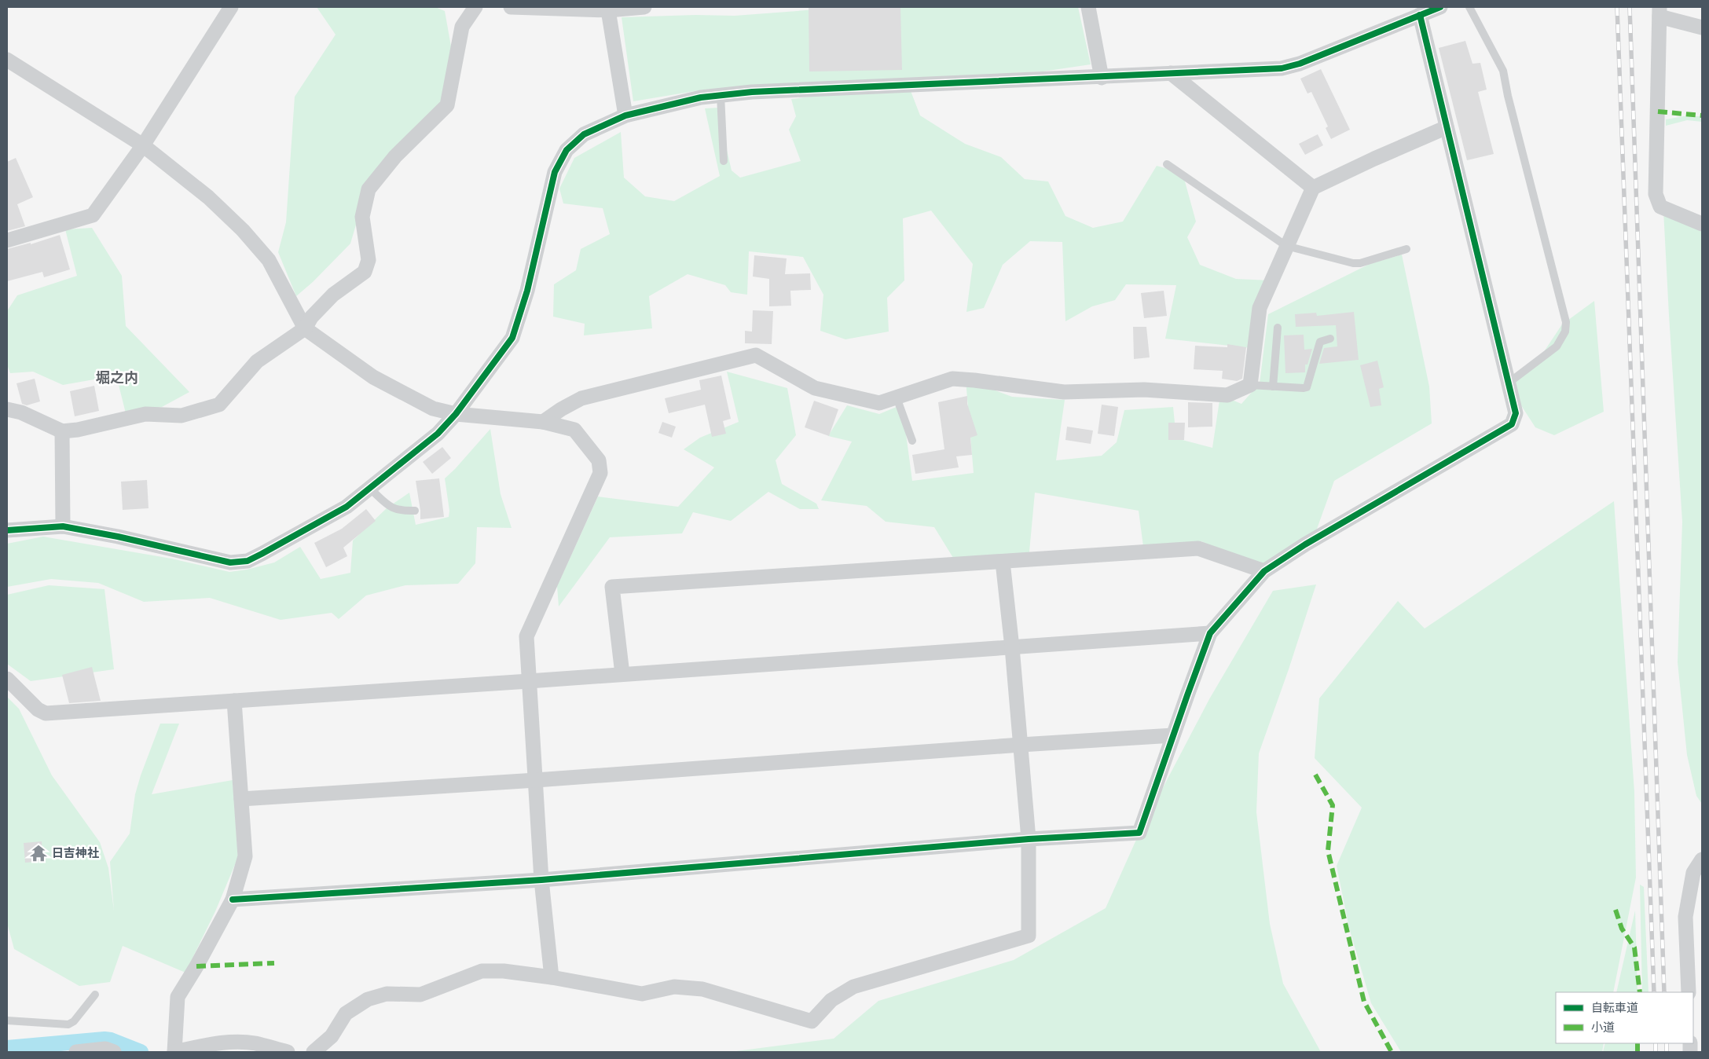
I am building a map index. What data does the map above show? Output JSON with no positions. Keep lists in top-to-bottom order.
{
  "districts": ["堀之内"],
  "places": {
    "temple": ["日吉神社"]
  },
  "legend": ["自転車道", "小道"]
}
